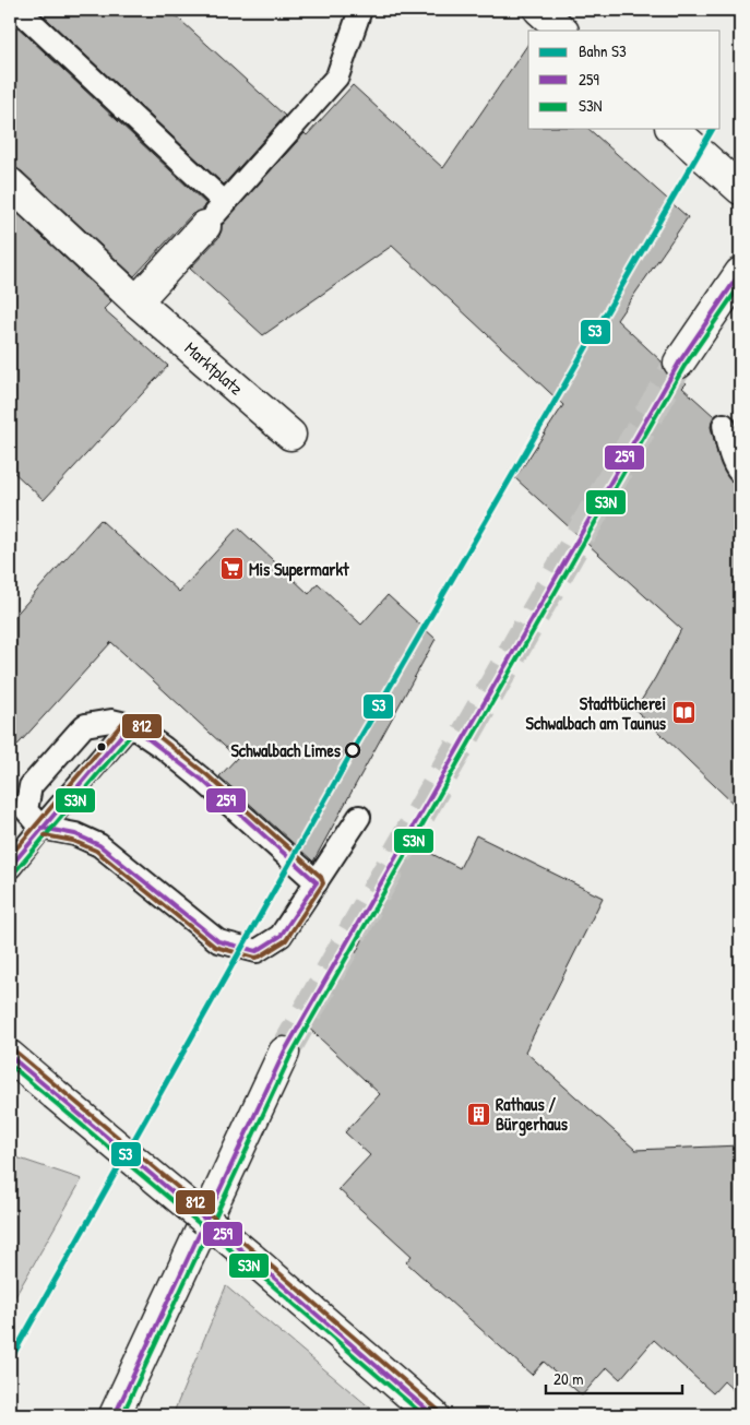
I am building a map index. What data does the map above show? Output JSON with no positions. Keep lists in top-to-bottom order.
{
  "streets": {
    "street": ["Marktplatz"]
  },
  "places": {
    "supermarket": ["Mis Supermarkt"],
    "library": ["Stadtbücherei Schwalbach am Taunus"],
    "other": ["Schwalbach Limes"],
    "building": ["Rathaus / Bürgerhaus"]
  },
  "lines": [
    "rail line S3",
    "transit line 259",
    "transit line S3N",
    "transit line 812"
  ],
  "legend": ["Bahn S3", "259", "S3N"],
  "scale_bar": "20 m"
}
